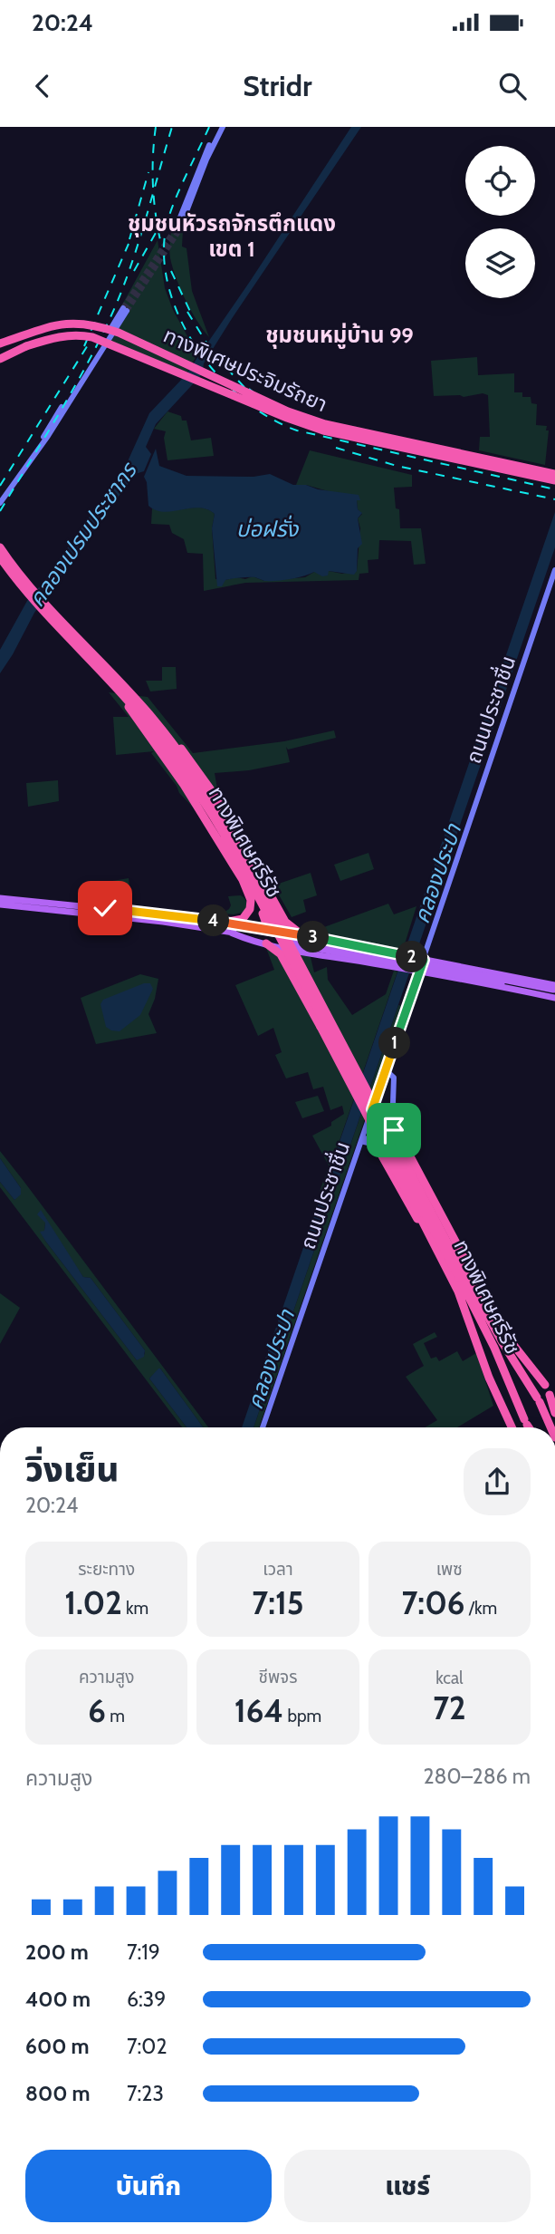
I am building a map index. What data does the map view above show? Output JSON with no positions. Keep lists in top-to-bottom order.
{
  "streets": {
    "highway": ["ทางพิเศษประจิมรัถยา", "ทางพิเศษศรีรัช"],
    "main road": ["ถนนประชาชื่น"]
  },
  "districts": ["ชุมชนหัวรถจักรตึกแดง เขต 1", "ชุมชนหมู่บ้าน 99"],
  "water": ["บ่อฝรั่ง", "คลองเปรมประชากร", "คลองประปา"],
  "page": {
    "status": "20:24",
    "header": "Stridr",
    "pins": [
      "4",
      "3",
      "2",
      "1"
    ],
    "heading": ["วิ่งเย็น", "20:24"],
    "stats": [
      ["ระยะทาง", "1.02 km"],
      ["เวลา", "7:15"],
      ["เพซ", "7:06 /km"],
      ["ความสูง", "6 m"],
      ["ชีพจร", "164 bpm"],
      ["kcal", "72"]
    ],
    "chart": ["ความสูง", "280–286 m"],
    "list": [
      {
        "name": "200 m",
        "note": "7:19"
      },
      {
        "name": "400 m",
        "note": "6:39"
      },
      {
        "name": "600 m",
        "note": "7:02"
      },
      {
        "name": "800 m",
        "note": "7:23"
      }
    ],
    "buttons": ["บันทึก", "แชร์"]
  }
}
